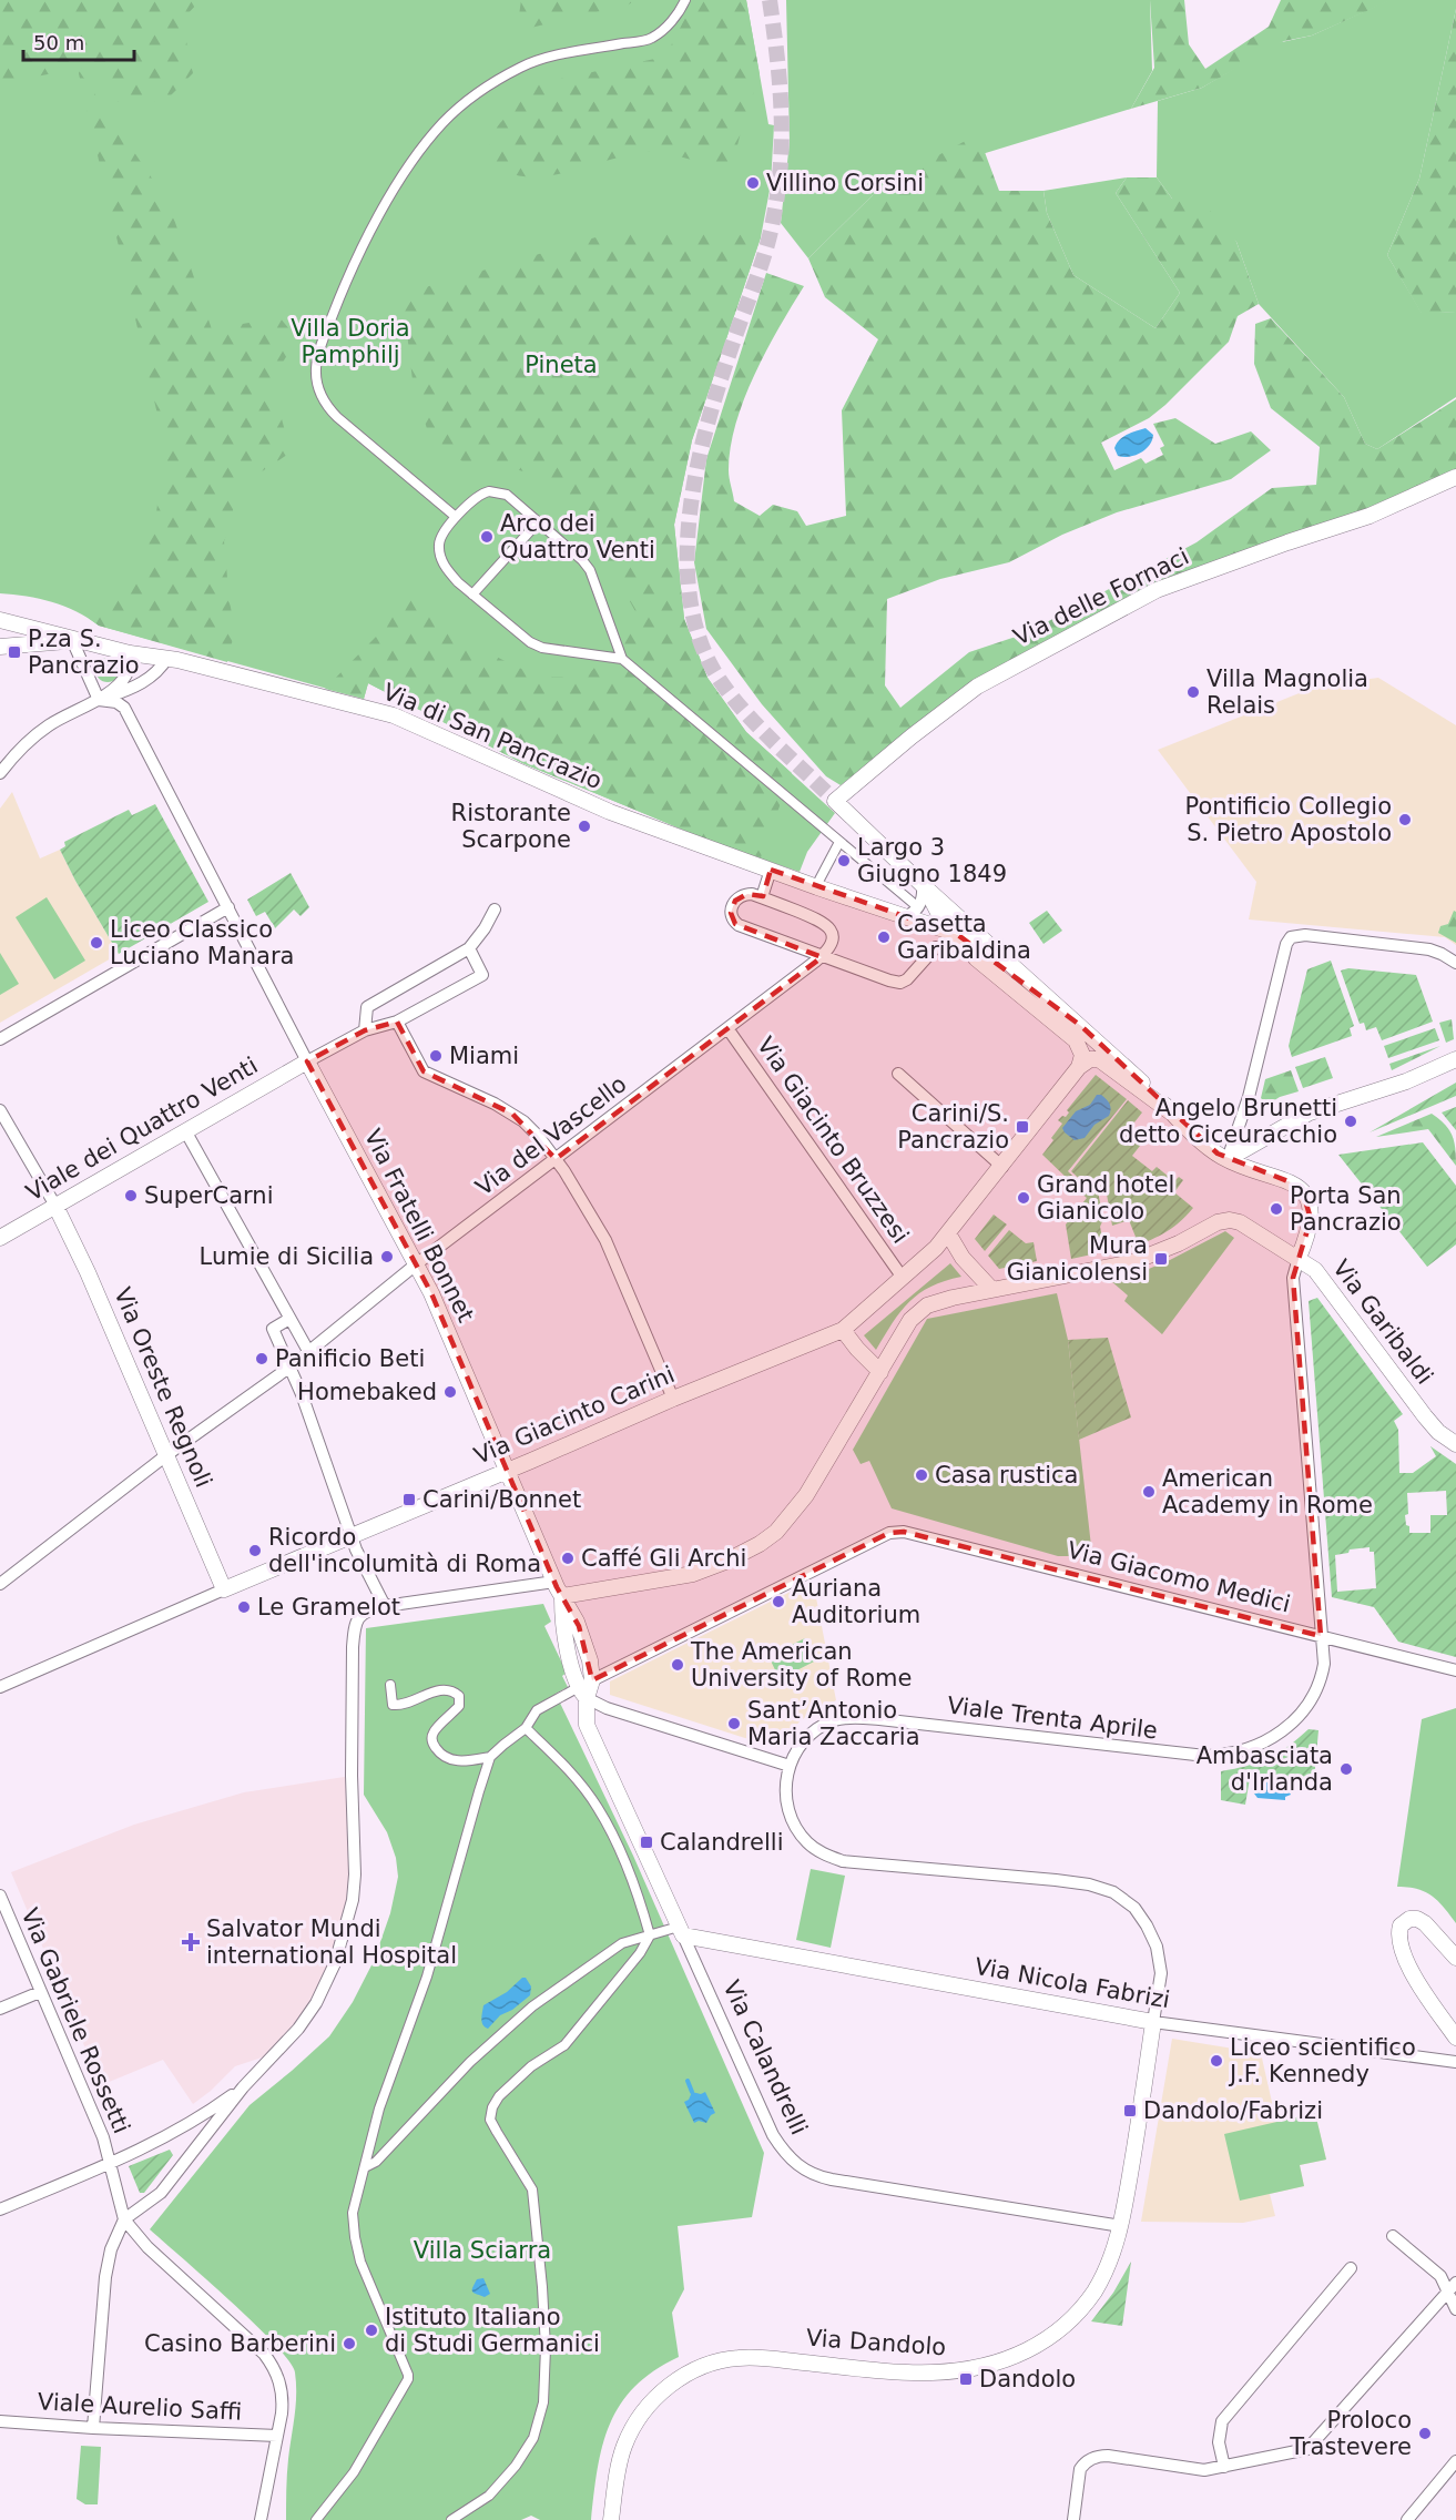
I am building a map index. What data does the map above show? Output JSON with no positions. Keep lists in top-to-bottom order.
{
  "streets": {
    "street": [
      "Via delle Fornaci",
      "Via di San Pancrazio",
      "Viale dei Quattro Venti",
      "Via del Vascello",
      "Via Giacinto Bruzzesi",
      "Via Fratelli Bonnet",
      "Via Garibaldi",
      "Via Oreste Regnoli",
      "Via Giacinto Carini",
      "Via Giacomo Medici",
      "Viale Trenta Aprile",
      "Via Nicola Fabrizi",
      "Via Gabriele Rossetti",
      "Via Calandrelli",
      "Via Dandolo",
      "Viale Aurelio Saffi"
    ]
  },
  "crossings": [
    ["Via delle Fornaci", "Via di San Pancrazio"],
    ["Via di San Pancrazio", "Via Garibaldi"],
    ["Via di San Pancrazio", "Via Giacinto Carini"],
    ["Via di San Pancrazio", "Viale Trenta Aprile"],
    ["Viale dei Quattro Venti", "Via Fratelli Bonnet"],
    ["Viale dei Quattro Venti", "Via Oreste Regnoli"],
    ["Via del Vascello", "Via Giacinto Bruzzesi"],
    ["Via del Vascello", "Via Fratelli Bonnet"],
    ["Via Giacinto Bruzzesi", "Via Giacinto Carini"],
    ["Via Fratelli Bonnet", "Via Giacinto Carini"],
    ["Via Fratelli Bonnet", "Via Calandrelli"],
    ["Via Garibaldi", "Viale Trenta Aprile"],
    ["Via Oreste Regnoli", "Via Giacinto Carini"],
    ["Via Giacomo Medici", "Viale Trenta Aprile"],
    ["Via Giacomo Medici", "Via Calandrelli"],
    ["Viale Trenta Aprile", "Via Nicola Fabrizi"],
    ["Viale Trenta Aprile", "Via Dandolo"],
    ["Via Nicola Fabrizi", "Via Calandrelli"],
    ["Via Nicola Fabrizi", "Via Dandolo"],
    ["Via Calandrelli", "Via Dandolo"]
  ],
  "parks": ["Villa Doria Pamphilj", "Pineta", "Villa Sciarra"],
  "places": {
    "other": [
      "Villino Corsini",
      "Arco dei Quattro Venti",
      "Villa Magnolia Relais",
      "Pontificio Collegio S. Pietro Apostolo",
      "Ristorante Scarpone",
      "Largo 3 Giugno 1849",
      "Casetta Garibaldina",
      "Liceo Classico Luciano Manara",
      "Miami",
      "Angelo Brunetti detto Ciceuracchio",
      "SuperCarni",
      "Grand hotel Gianicolo",
      "Porta San Pancrazio",
      "Lumie di Sicilia",
      "Panificio Beti",
      "Homebaked",
      "Casa rustica",
      "American Academy in Rome",
      "Ricordo dell'incolumità di Roma",
      "Caffé Gli Archi",
      "Auriana Auditorium",
      "Le Gramelot",
      "The American University of Rome",
      "Sant’Antonio Maria Zaccaria",
      "Ambasciata d'Irlanda",
      "Liceo scientifico J.F. Kennedy",
      "Istituto Italiano di Studi Germanici",
      "Casino Barberini",
      "Proloco Trastevere"
    ],
    "transit": [
      "P.za S. Pancrazio",
      "Carini/S. Pancrazio",
      "Mura Gianicolensi",
      "Carini/Bonnet",
      "Calandrelli",
      "Dandolo/Fabrizi",
      "Dandolo"
    ],
    "health": ["Salvator Mundi international Hospital"]
  },
  "scale_bar": "50 m"
}
